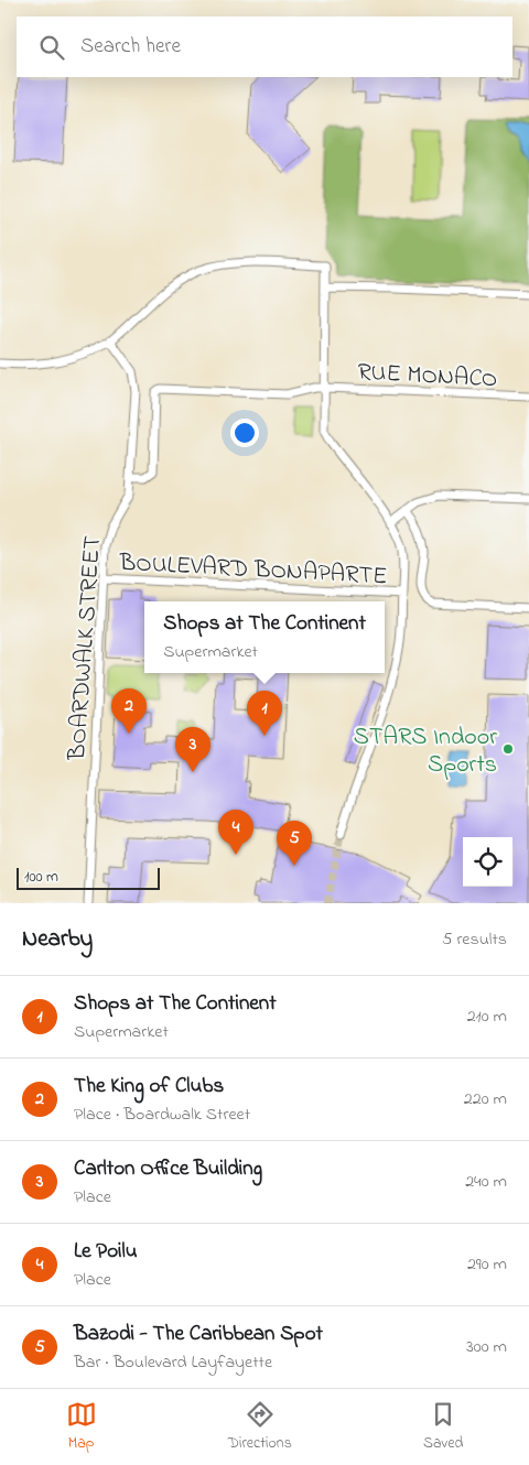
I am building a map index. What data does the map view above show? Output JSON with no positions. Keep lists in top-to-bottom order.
{
  "streets": {
    "street": ["RUE MONACO", "BOULEVARD BONAPARTE", "BOARDWALK STREET"]
  },
  "crossings": [
    ["RUE MONACO", "BOARDWALK STREET"],
    ["BOULEVARD BONAPARTE", "BOARDWALK STREET"]
  ],
  "places": ["STARS Indoor Sports"],
  "scale_bar": "100 m",
  "page": {
    "search": "Search here",
    "popup": ["Shops at The Continent", "Supermarket"],
    "pins": [
      "2",
      "1",
      "3",
      "4",
      "5"
    ],
    "scale": "100 m",
    "heading": ["Nearby", "5 results"],
    "list": [
      {
        "mark": "1",
        "name": "Shops at The Continent",
        "note": "Supermarket",
        "value": "210 m"
      },
      {
        "mark": "2",
        "name": "The King of Clubs",
        "note": "Place · Boardwalk Street",
        "value": "220 m"
      },
      {
        "mark": "3",
        "name": "Carlton Office Building",
        "note": "Place",
        "value": "240 m"
      },
      {
        "mark": "4",
        "name": "Le Poilu",
        "note": "Place",
        "value": "290 m"
      },
      {
        "mark": "5",
        "name": "Bazodi - The Caribbean Spot",
        "note": "Bar · Boulevard Layfayette",
        "value": "300 m"
      }
    ],
    "nav": ["Map", "Directions", "Saved"]
  }
}
